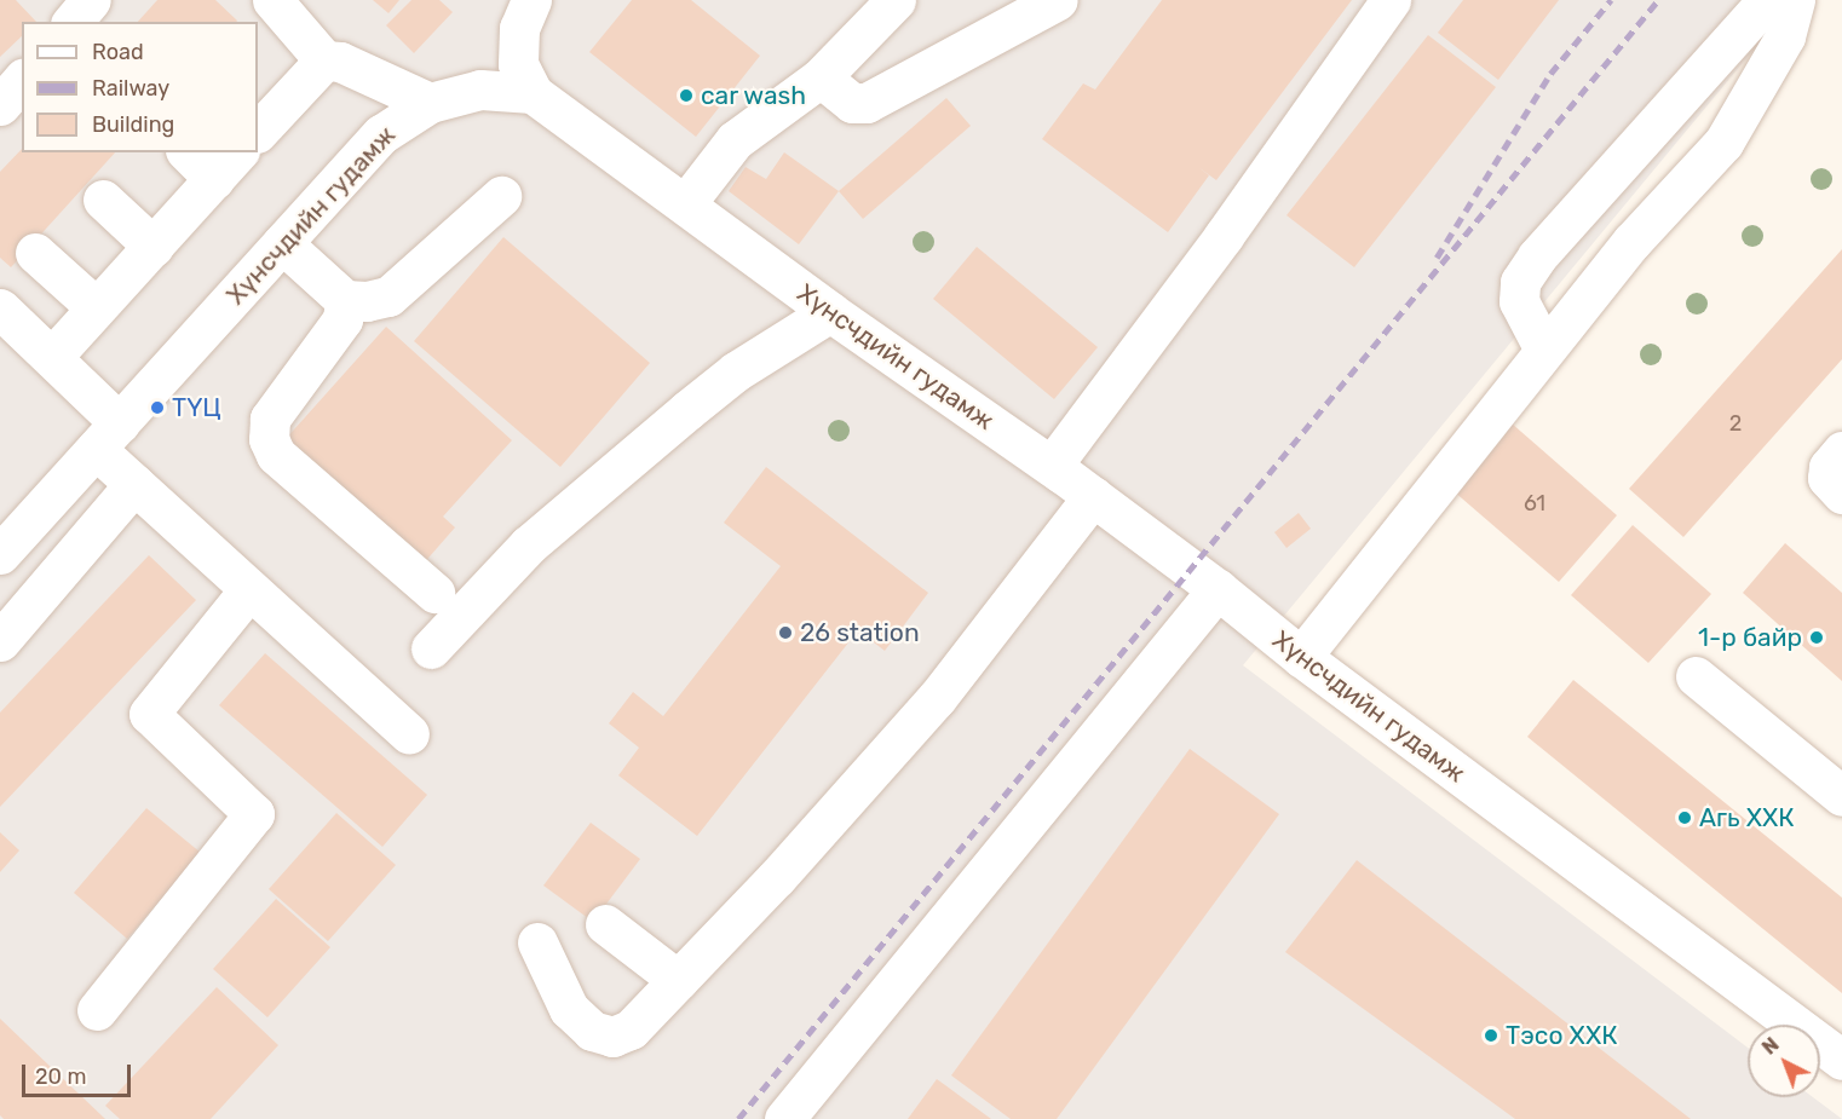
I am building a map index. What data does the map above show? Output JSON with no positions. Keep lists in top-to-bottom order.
{
  "streets": {
    "street": ["Хүнсчдийн гудамж"]
  },
  "places": [
    "car wash",
    "ТҮЦ",
    "26 station",
    "1-р байр",
    "Агь ХХК",
    "Тэсо ХХК"
  ],
  "house_numbers": ["2", "61"],
  "legend": ["Road", "Railway", "Building"],
  "scale_bar": "20 m",
  "north": "top left"
}
